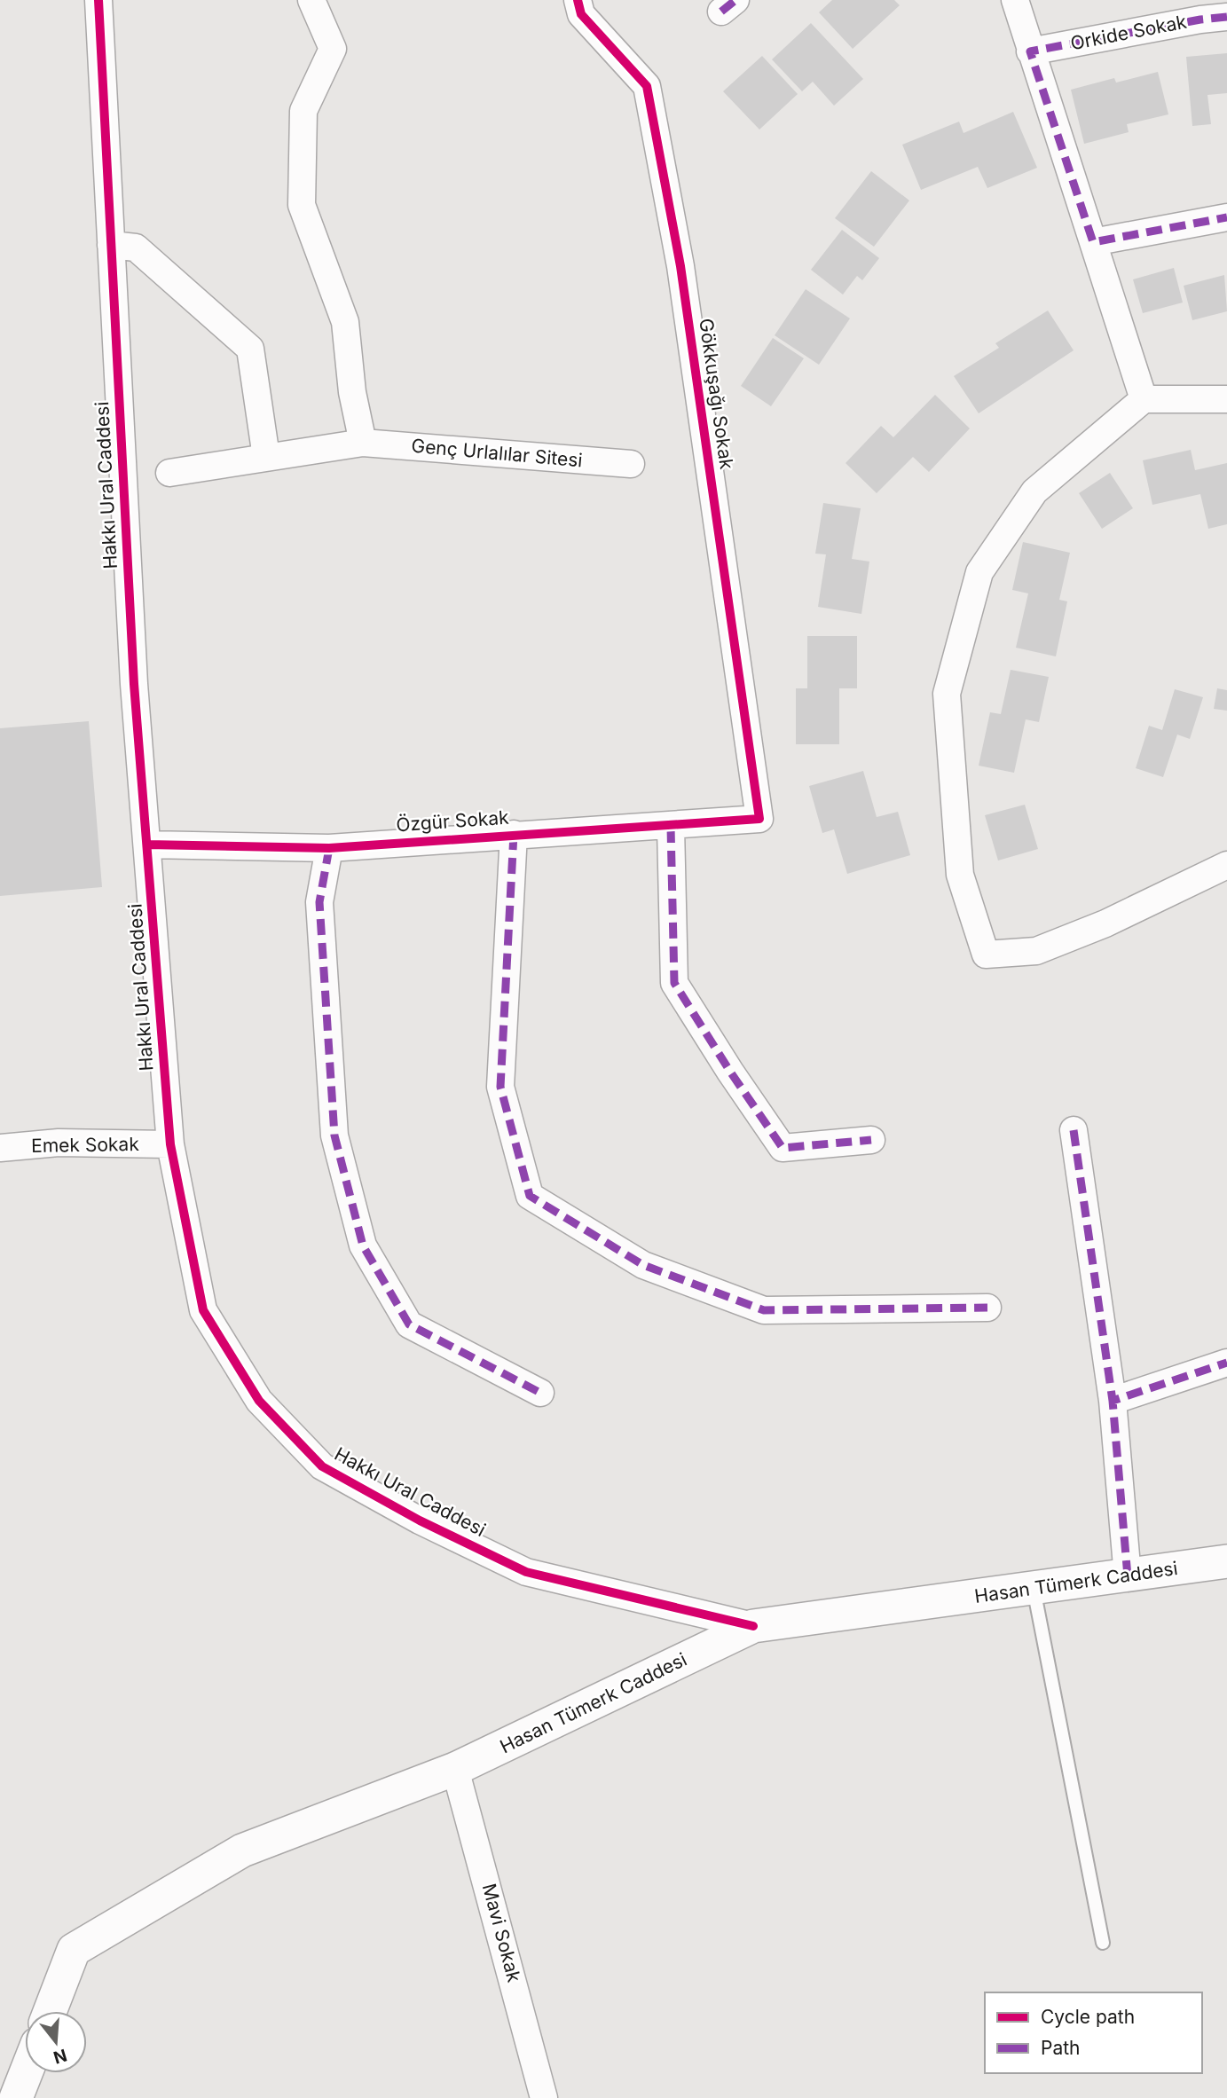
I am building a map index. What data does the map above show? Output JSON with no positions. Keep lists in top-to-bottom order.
{
  "streets": {
    "street": [
      "Orkide Sokak",
      "Gökkuşağı Sokak",
      "Genç Urlalılar Sitesi",
      "Hakkı Ural Caddesi",
      "Özgür Sokak",
      "Emek Sokak",
      "Hasan Tümerk Caddesi",
      "Mavi Sokak"
    ]
  },
  "crossings": [
    ["Gökkuşağı Sokak", "Özgür Sokak"],
    ["Hakkı Ural Caddesi", "Özgür Sokak"],
    ["Hakkı Ural Caddesi", "Emek Sokak"],
    ["Hakkı Ural Caddesi", "Hasan Tümerk Caddesi"],
    ["Hasan Tümerk Caddesi", "Mavi Sokak"]
  ],
  "legend": ["Cycle path", "Path"],
  "north": "bottom"
}
